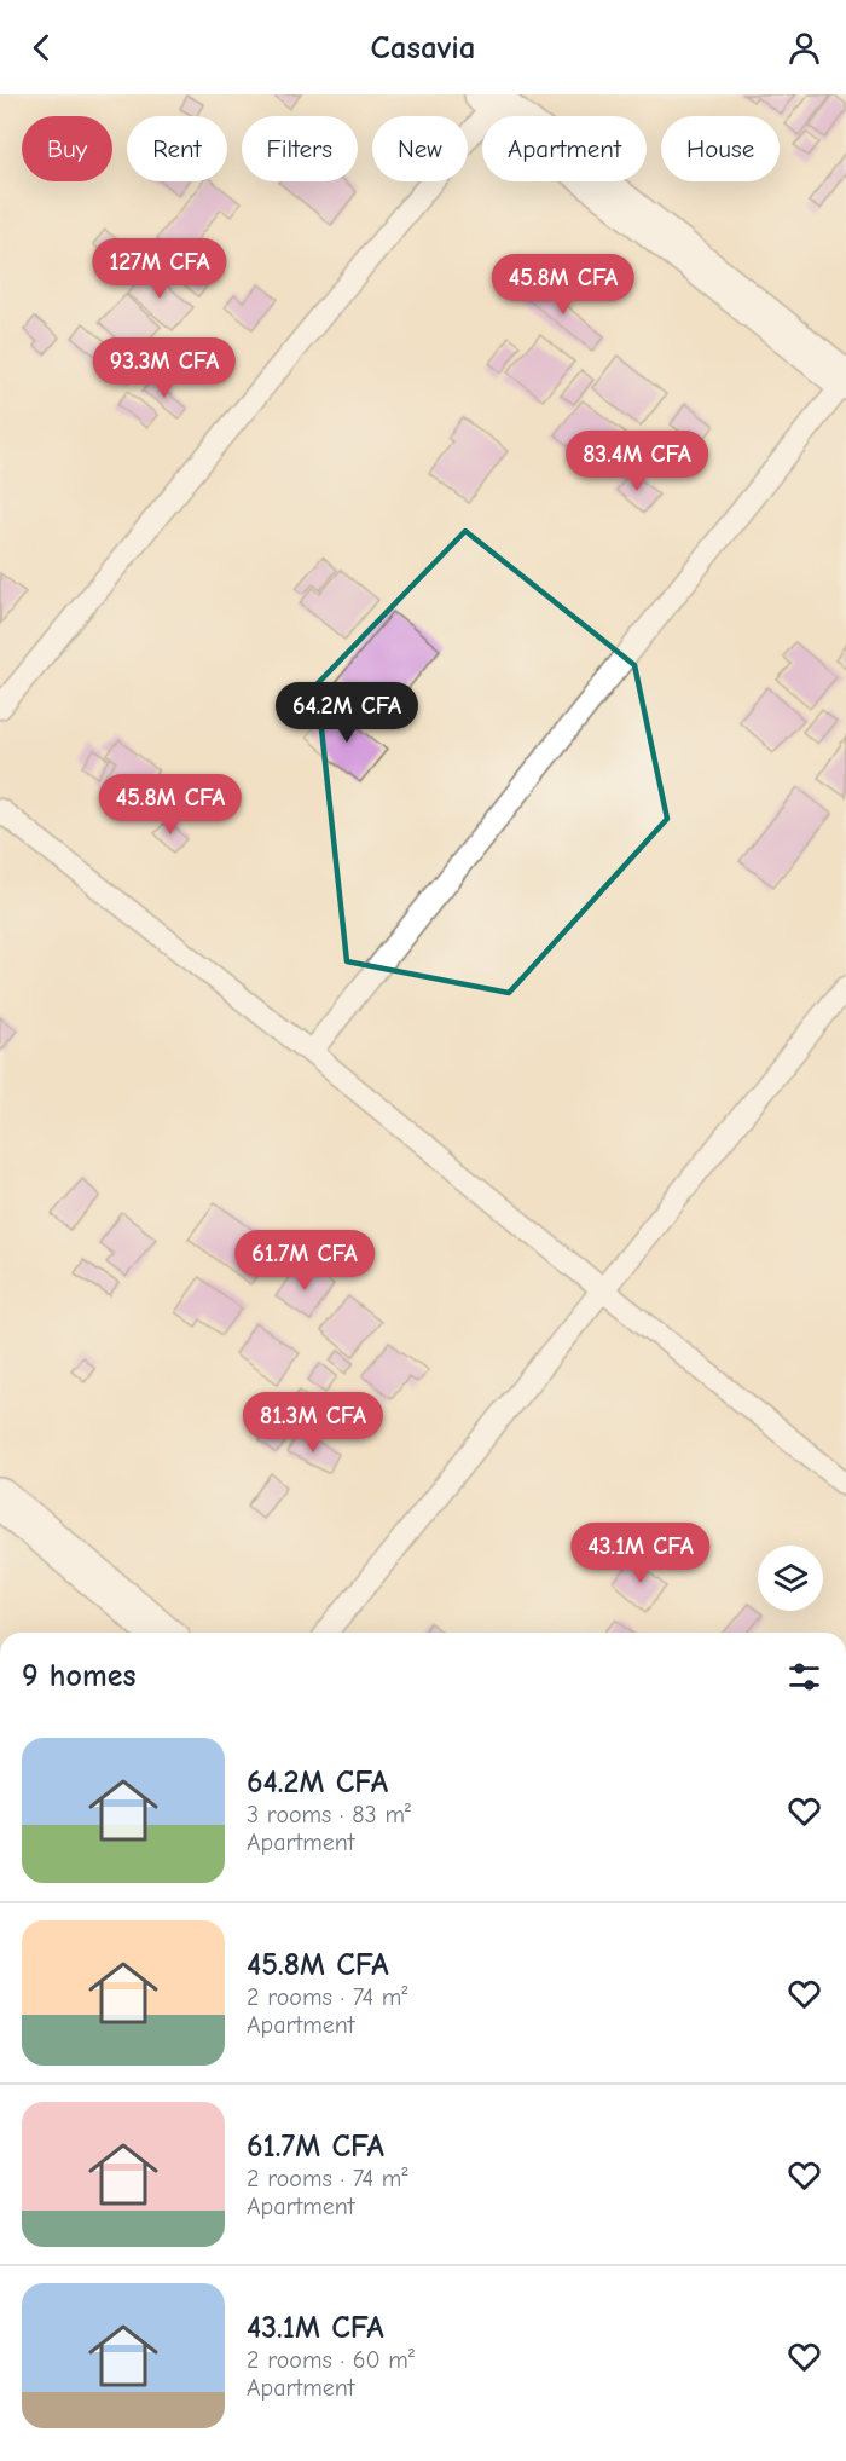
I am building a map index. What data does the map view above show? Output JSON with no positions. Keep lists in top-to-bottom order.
{
  "page": {
    "header": "Casavia",
    "chip": [
      "Buy",
      "Rent",
      "Filters",
      "New",
      "Apartment",
      "House"
    ],
    "price": [
      "127M CFA",
      "45.8M CFA",
      "93.3M CFA",
      "83.4M CFA",
      "64.2M CFA",
      "45.8M CFA",
      "61.7M CFA",
      "81.3M CFA",
      "43.1M CFA"
    ],
    "heading": "9 homes",
    "list": [
      {
        "name": "64.2M CFA",
        "note": "3 rooms · 83 m² · Apartment"
      },
      {
        "name": "45.8M CFA",
        "note": "2 rooms · 74 m² · Apartment"
      },
      {
        "name": "61.7M CFA",
        "note": "2 rooms · 74 m² · Apartment"
      },
      {
        "name": "43.1M CFA",
        "note": "2 rooms · 60 m² · Apartment"
      }
    ]
  }
}
